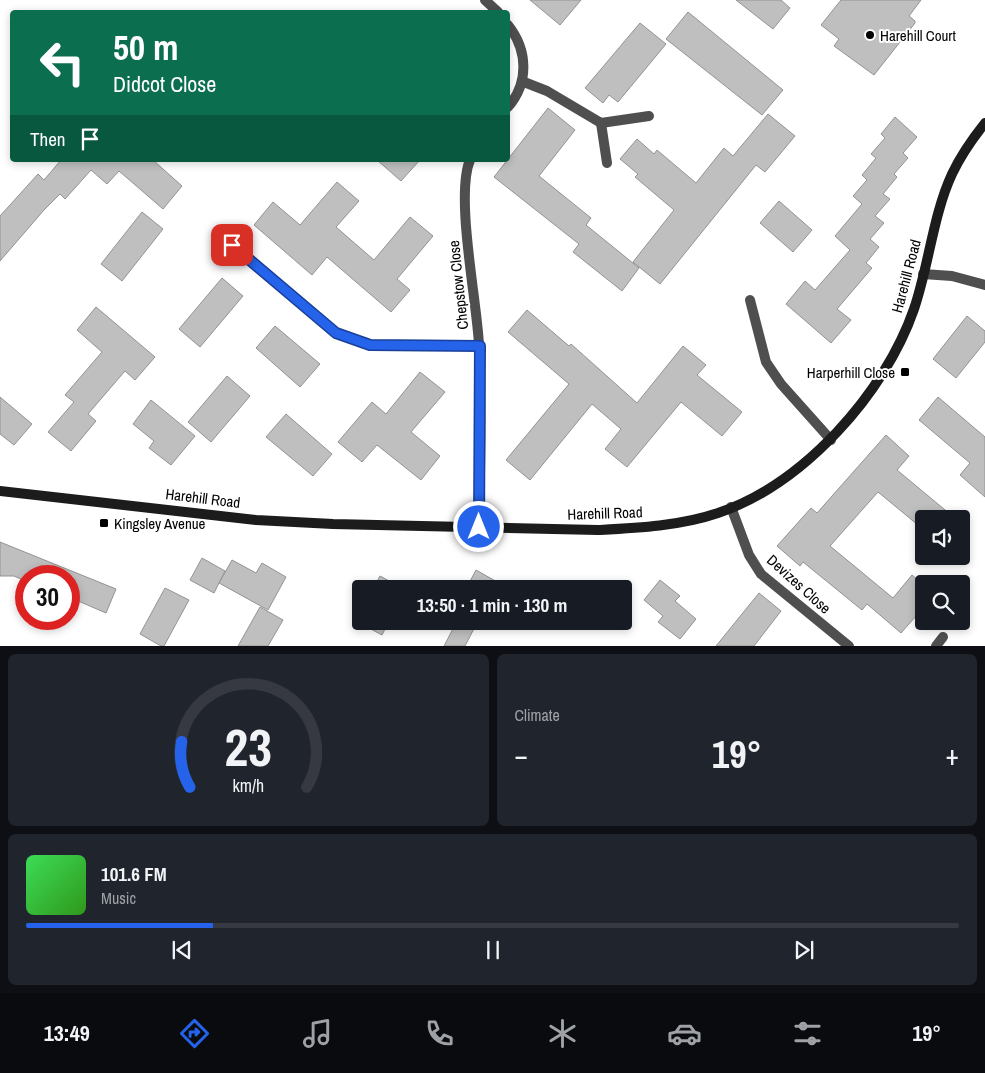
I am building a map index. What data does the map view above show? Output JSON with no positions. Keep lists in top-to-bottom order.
{
  "streets": {
    "street": ["Harehill Road", "Chepstow Close", "Devizes Close"]
  },
  "crossings": [
    ["Harehill Road", "Chepstow Close"],
    ["Harehill Road", "Devizes Close"]
  ],
  "places": {
    "other": ["Harehill Court"],
    "transit": ["Harperhill Close", "Kingsley Avenue"]
  },
  "page": {
    "turn": ["50 m", "Didcot Close"],
    "then": "Then",
    "limit": "30",
    "trip": "13:50 · 1 min · 130 m",
    "tile": "Climate",
    "heat": ["−", "19°", "+"],
    "song": ["101.6 FM", "Music"],
    "tabs": ["13:49", "19°"],
    "gauge": ["23", "km/h"]
  }
}
